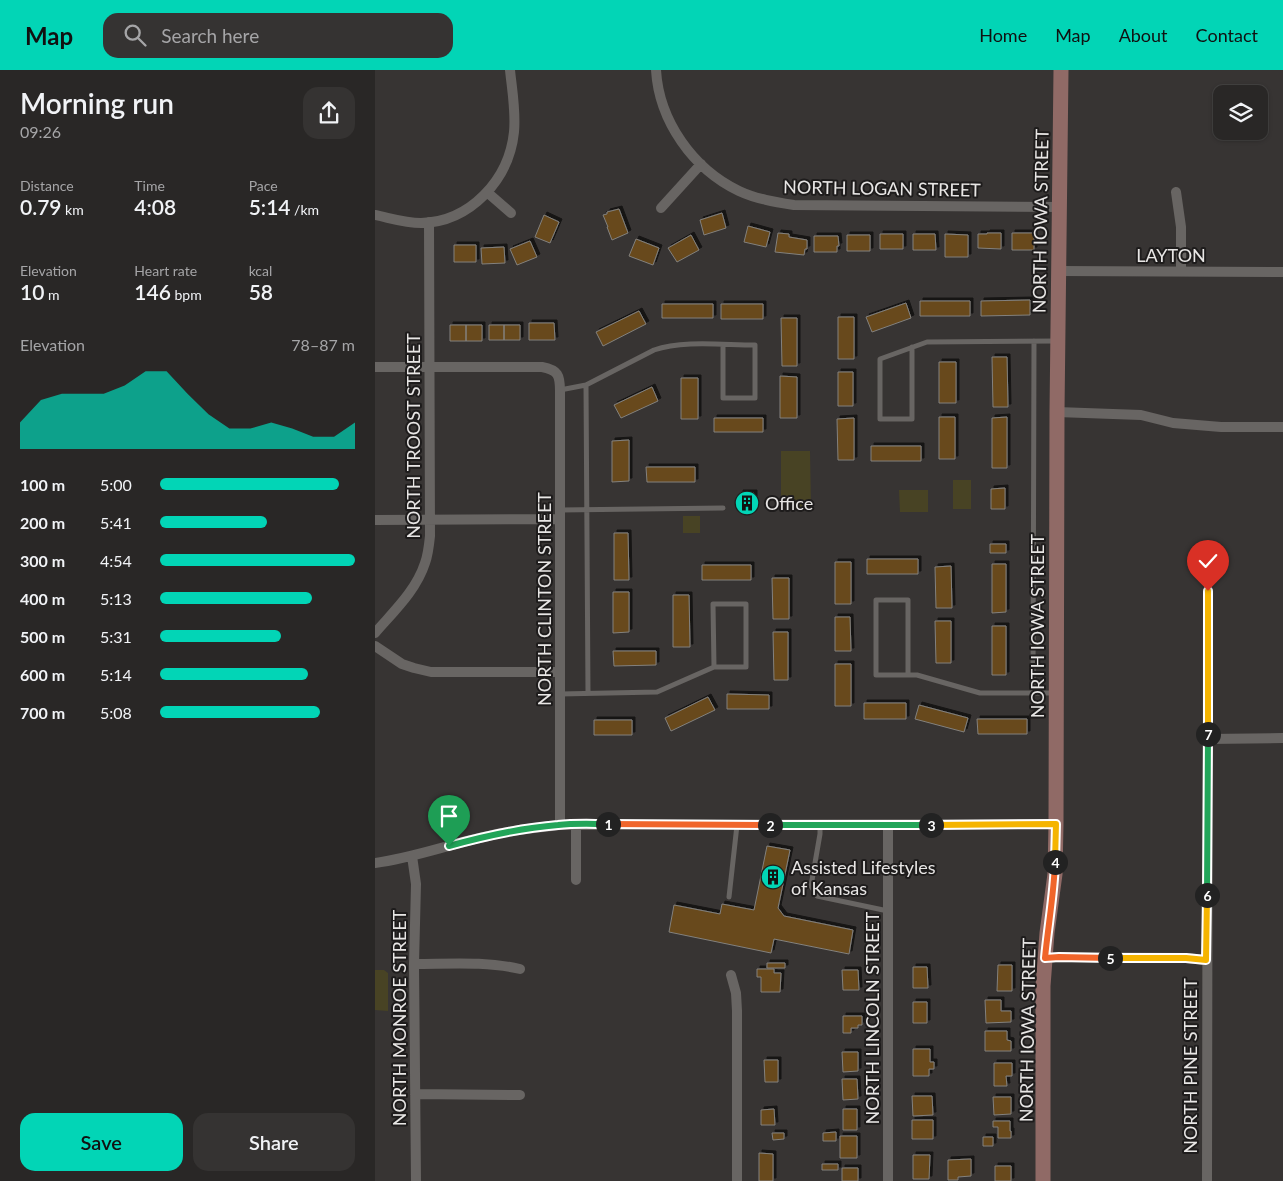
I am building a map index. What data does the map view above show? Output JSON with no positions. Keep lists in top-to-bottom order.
{
  "streets": {
    "street": [
      "NORTH LOGAN STREET",
      "NORTH IOWA STREET",
      "LAYTON",
      "NORTH TROOST STREET",
      "NORTH CLINTON STREET",
      "NORTH MONROE STREET",
      "NORTH LINCOLN STREET",
      "NORTH PINE STREET"
    ]
  },
  "crossings": [
    ["NORTH LOGAN STREET", "NORTH IOWA STREET"],
    ["NORTH IOWA STREET", "LAYTON"],
    ["NORTH TROOST STREET", "NORTH CLINTON STREET"]
  ],
  "places": {
    "building": ["Office", "Assisted Lifestyles of Kansas"]
  },
  "page": {
    "header": "Map",
    "search": "Search here",
    "nav": [
      "Home",
      "Map",
      "About",
      "Contact"
    ],
    "heading": ["Morning run", "09:26"],
    "stats": [
      ["Distance", "0.79 km"],
      ["Time", "4:08"],
      ["Pace", "5:14 /km"],
      ["Elevation", "10 m"],
      ["Heart rate", "146 bpm"],
      ["kcal", "58"]
    ],
    "chart": ["Elevation", "78–87 m"],
    "list": [
      {
        "name": "100 m",
        "note": "5:00"
      },
      {
        "name": "200 m",
        "note": "5:41"
      },
      {
        "name": "300 m",
        "note": "4:54"
      },
      {
        "name": "400 m",
        "note": "5:13"
      },
      {
        "name": "500 m",
        "note": "5:31"
      },
      {
        "name": "600 m",
        "note": "5:14"
      },
      {
        "name": "700 m",
        "note": "5:08"
      }
    ],
    "pins": [
      "7",
      "1",
      "2",
      "3",
      "4",
      "6",
      "5"
    ],
    "buttons": ["Save", "Share"]
  }
}
